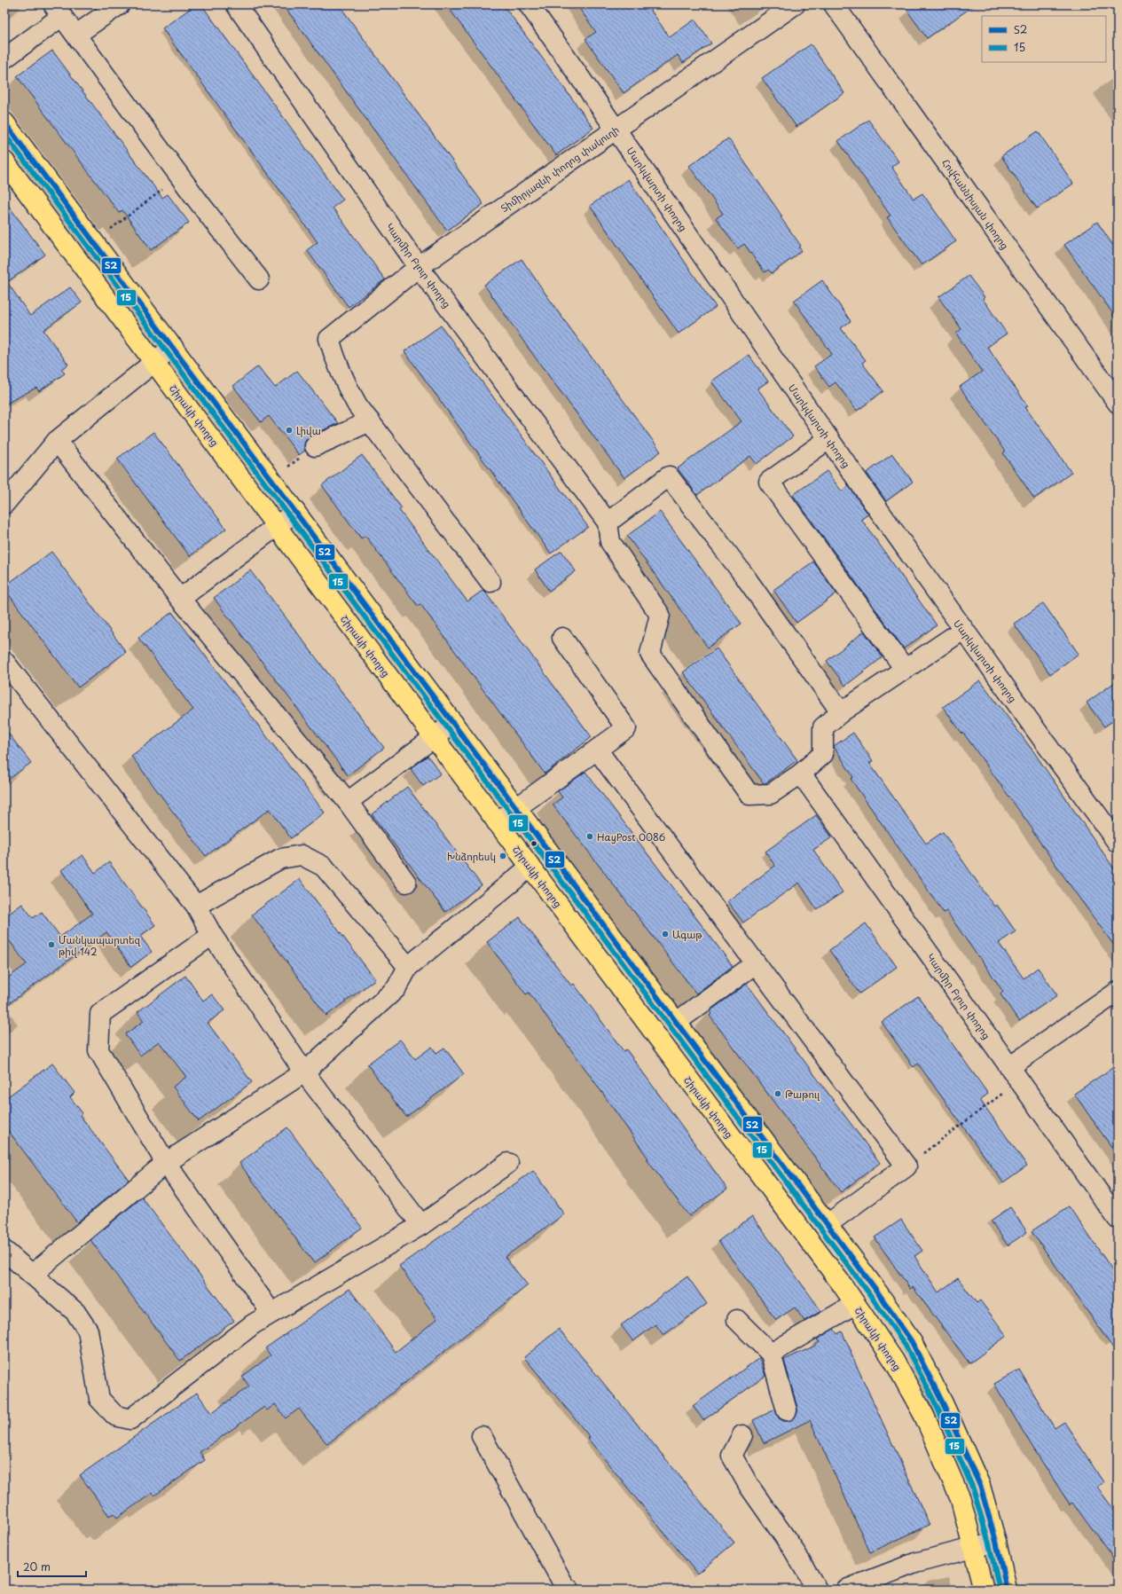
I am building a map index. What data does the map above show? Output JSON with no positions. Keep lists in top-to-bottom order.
{
  "streets": {
    "highway": ["Շիրակի փողոց"],
    "street": [
      "Տիմիրյազևի փողոց փակուղի",
      "Մարկվարտի փողոց",
      "Հովհաննիսյան փողոց",
      "Կարմիր Բլուր փողոց"
    ]
  },
  "crossings": [
    ["Տիմիրյազևի փողոց փակուղի", "Մարկվարտի փողոց"],
    ["Տիմիրյազևի փողոց փակուղի", "Կարմիր Բլուր փողոց"]
  ],
  "places": [
    "Լիվա",
    "HayPost 0086",
    "Խնձորեսկ",
    "Ագաթ",
    "Մանկապարտեզ թիվ 142",
    "Թաթուլ"
  ],
  "lines": ["transit line Տ2", "transit line 15"],
  "legend": ["Տ2", "15"],
  "scale_bar": "20 m"
}
